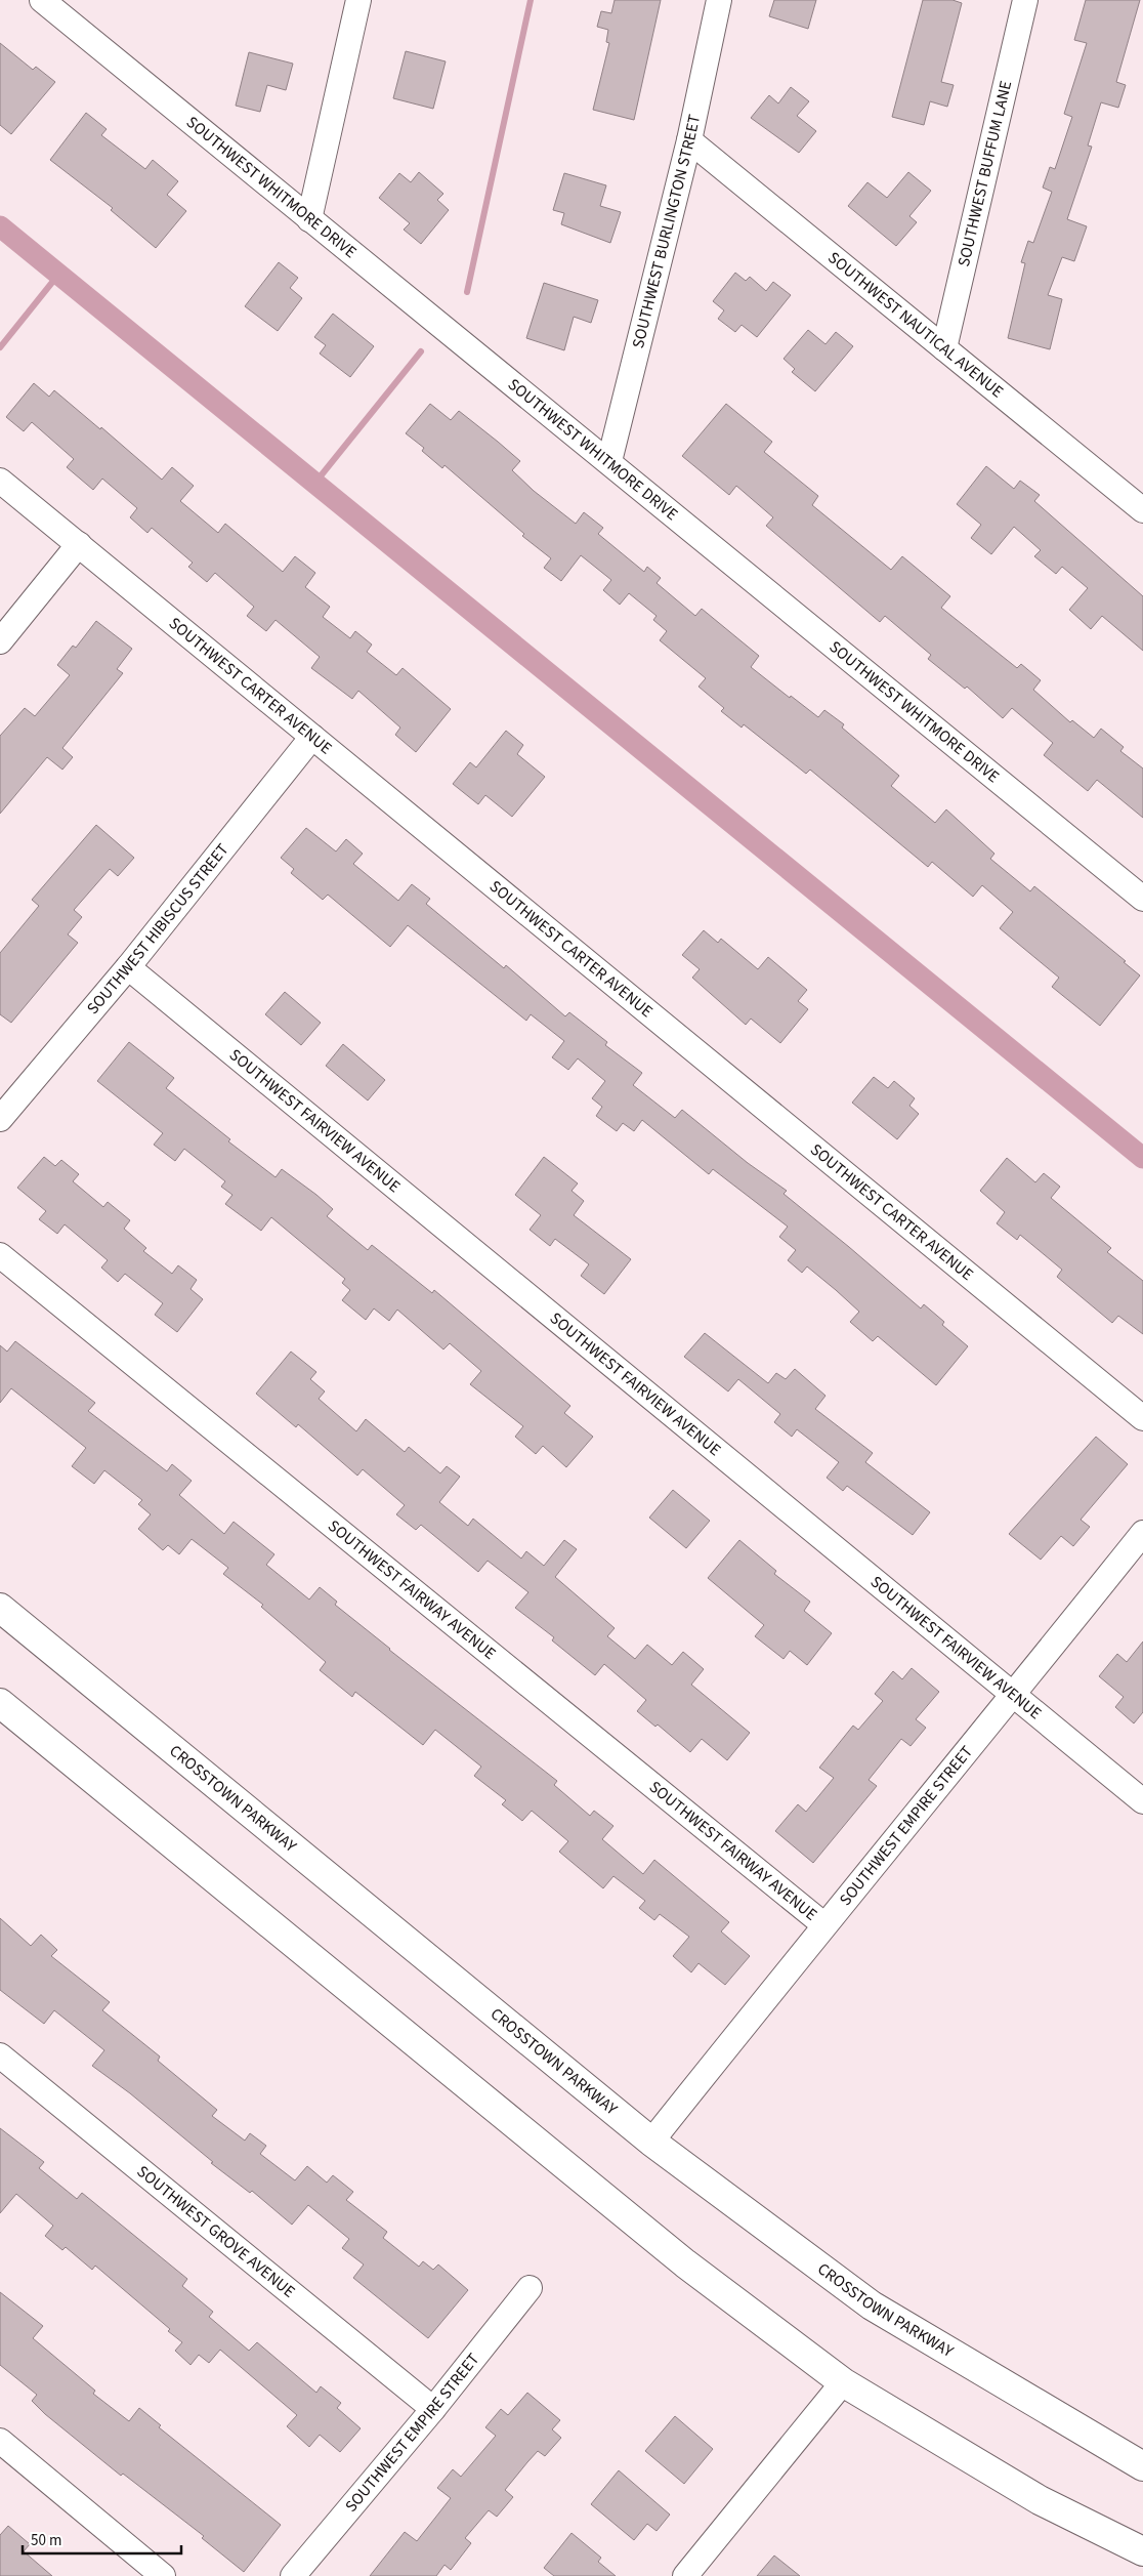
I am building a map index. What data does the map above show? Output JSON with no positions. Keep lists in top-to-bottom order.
{
  "streets": {
    "main road": ["CROSSTOWN PARKWAY"],
    "street": [
      "SOUTHWEST BUFFUM LANE",
      "SOUTHWEST WHITMORE DRIVE",
      "SOUTHWEST BURLINGTON STREET",
      "SOUTHWEST NAUTICAL AVENUE",
      "SOUTHWEST CARTER AVENUE",
      "SOUTHWEST HIBISCUS STREET",
      "SOUTHWEST FAIRVIEW AVENUE",
      "SOUTHWEST FAIRWAY AVENUE",
      "SOUTHWEST EMPIRE STREET",
      "SOUTHWEST GROVE AVENUE"
    ]
  },
  "crossings": [
    ["SOUTHWEST BUFFUM LANE", "SOUTHWEST NAUTICAL AVENUE"],
    ["SOUTHWEST WHITMORE DRIVE", "SOUTHWEST BURLINGTON STREET"],
    ["SOUTHWEST BURLINGTON STREET", "SOUTHWEST NAUTICAL AVENUE"],
    ["SOUTHWEST CARTER AVENUE", "SOUTHWEST HIBISCUS STREET"],
    ["SOUTHWEST HIBISCUS STREET", "SOUTHWEST FAIRVIEW AVENUE"],
    ["SOUTHWEST FAIRVIEW AVENUE", "SOUTHWEST EMPIRE STREET"],
    ["SOUTHWEST FAIRWAY AVENUE", "SOUTHWEST EMPIRE STREET"],
    ["CROSSTOWN PARKWAY", "SOUTHWEST EMPIRE STREET"],
    ["SOUTHWEST EMPIRE STREET", "SOUTHWEST GROVE AVENUE"]
  ],
  "scale_bar": "50 m"
}
